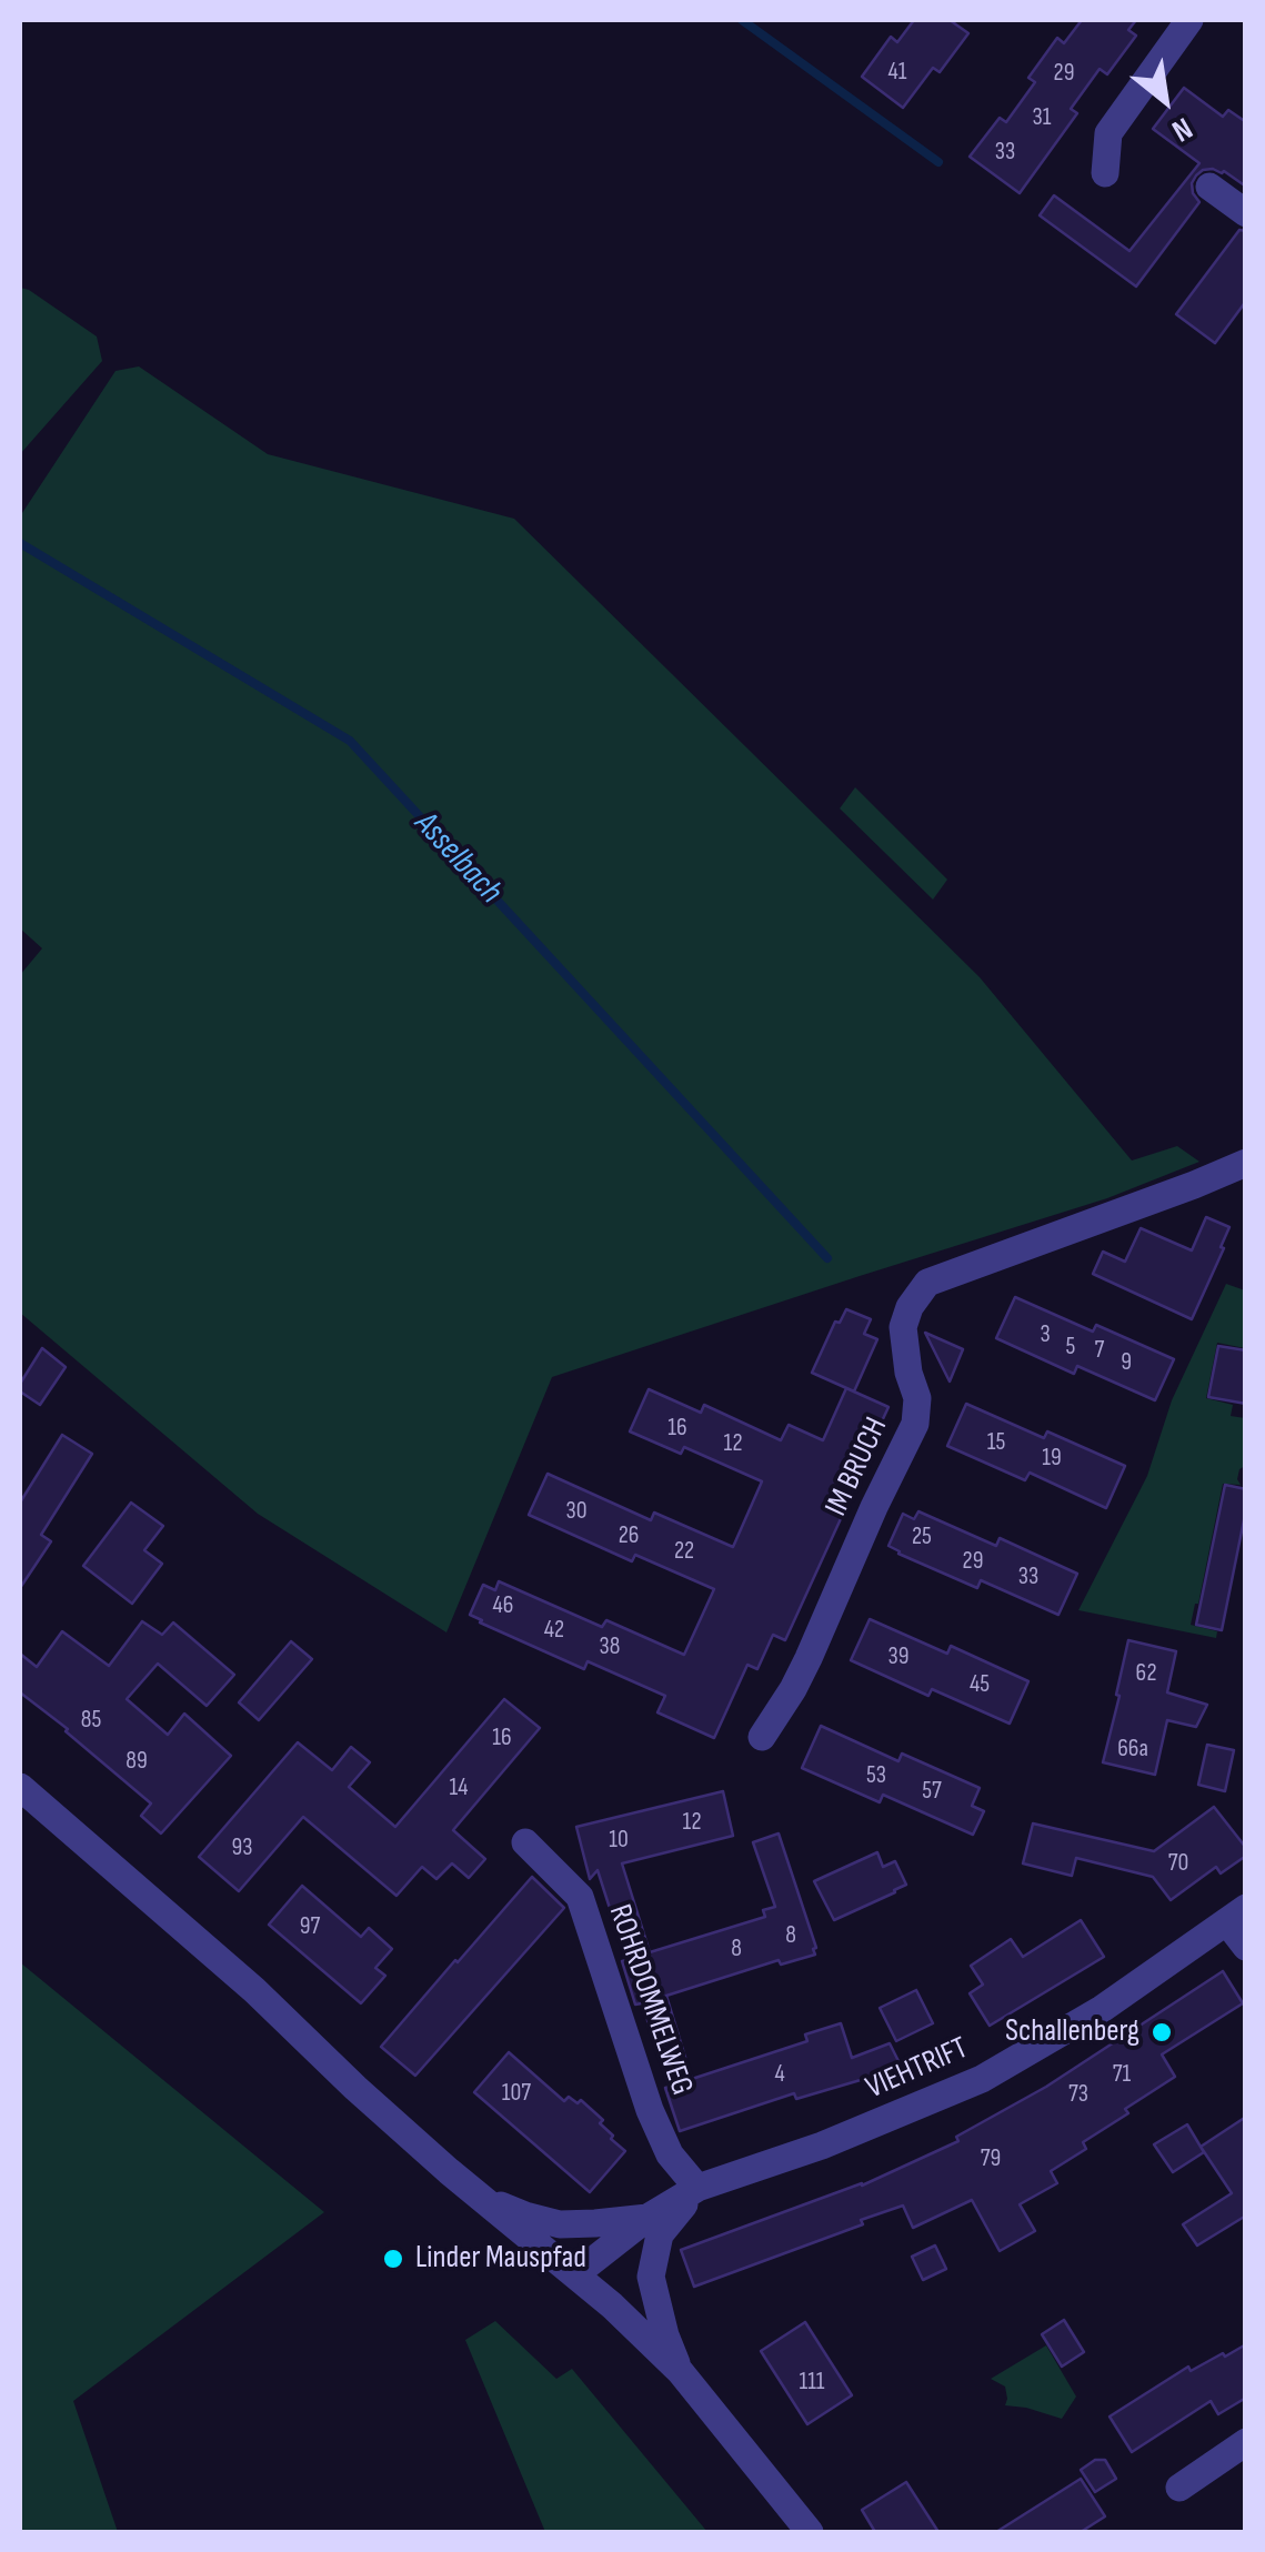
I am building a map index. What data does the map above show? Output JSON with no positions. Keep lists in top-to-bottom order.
{
  "streets": {
    "street": ["IM BRUCH", "ROHRDOMMELWEG", "VIEHTRIFT"]
  },
  "crossings": [
    ["ROHRDOMMELWEG", "VIEHTRIFT"]
  ],
  "water": ["Asselbach"],
  "places": ["Schallenberg", "Linder Mauspfad"],
  "house_numbers": [
    "41",
    "29",
    "31",
    "33",
    "3",
    "5",
    "7",
    "9",
    "16",
    "15",
    "12",
    "19",
    "30",
    "26",
    "25",
    "22",
    "29",
    "33",
    "46",
    "42",
    "38",
    "39",
    "62",
    "45",
    "85",
    "16",
    "66a",
    "89",
    "53",
    "14",
    "57",
    "12",
    "10",
    "93",
    "70",
    "97",
    "8",
    "8",
    "4",
    "71",
    "107",
    "73",
    "79",
    "111"
  ],
  "north": "bottom right"
}
